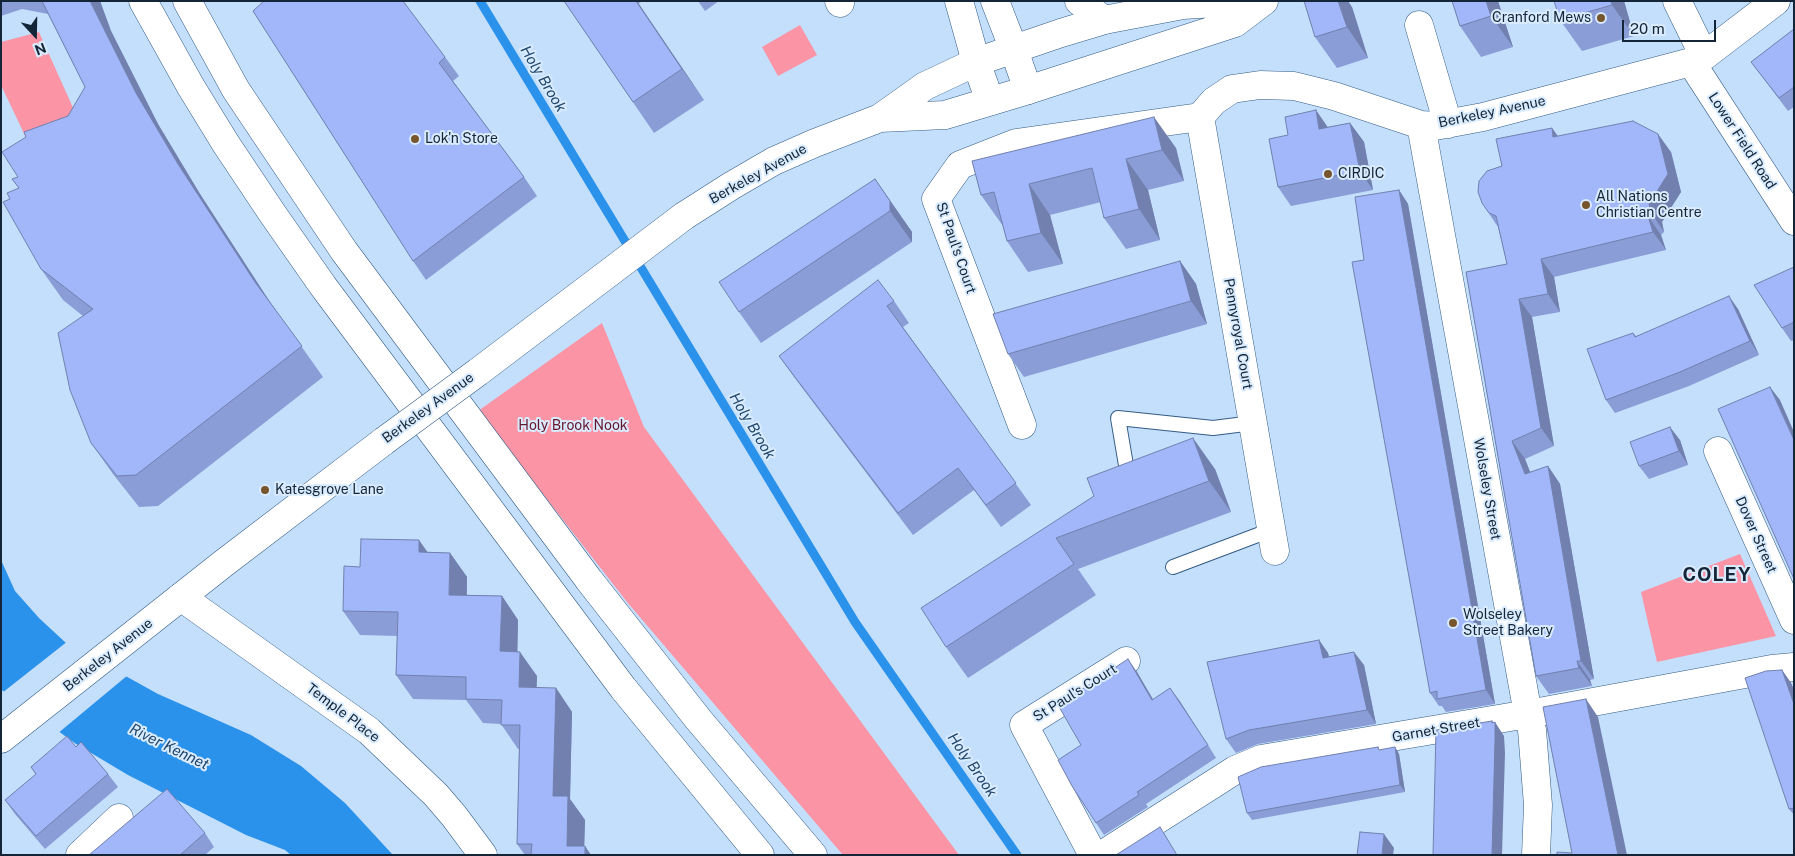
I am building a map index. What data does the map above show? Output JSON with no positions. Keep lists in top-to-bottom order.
{
  "streets": {
    "main road": [
      "Berkeley Avenue",
      "Lower Field Road",
      "St Paul's Court",
      "Pennyroyal Court",
      "Wolseley Street",
      "Dover Street",
      "Temple Place",
      "Garnet Street"
    ]
  },
  "crossings": [
    ["Berkeley Avenue", "Lower Field Road"],
    ["Berkeley Avenue", "St Paul's Court"],
    ["Berkeley Avenue", "Pennyroyal Court"],
    ["Berkeley Avenue", "Wolseley Street"],
    ["Berkeley Avenue", "Temple Place"],
    ["St Paul's Court", "Pennyroyal Court"],
    ["Wolseley Street", "Garnet Street"]
  ],
  "districts": ["COLEY"],
  "water": ["Holy Brook", "River Kennet"],
  "parks": ["Holy Brook Nook"],
  "places": [
    "Cranford Mews",
    "Lok'n Store",
    "CIRDIC",
    "All Nations Christian Centre",
    "Katesgrove Lane",
    "Wolseley Street Bakery"
  ],
  "scale_bar": "20 m",
  "north": "bottom"
}
